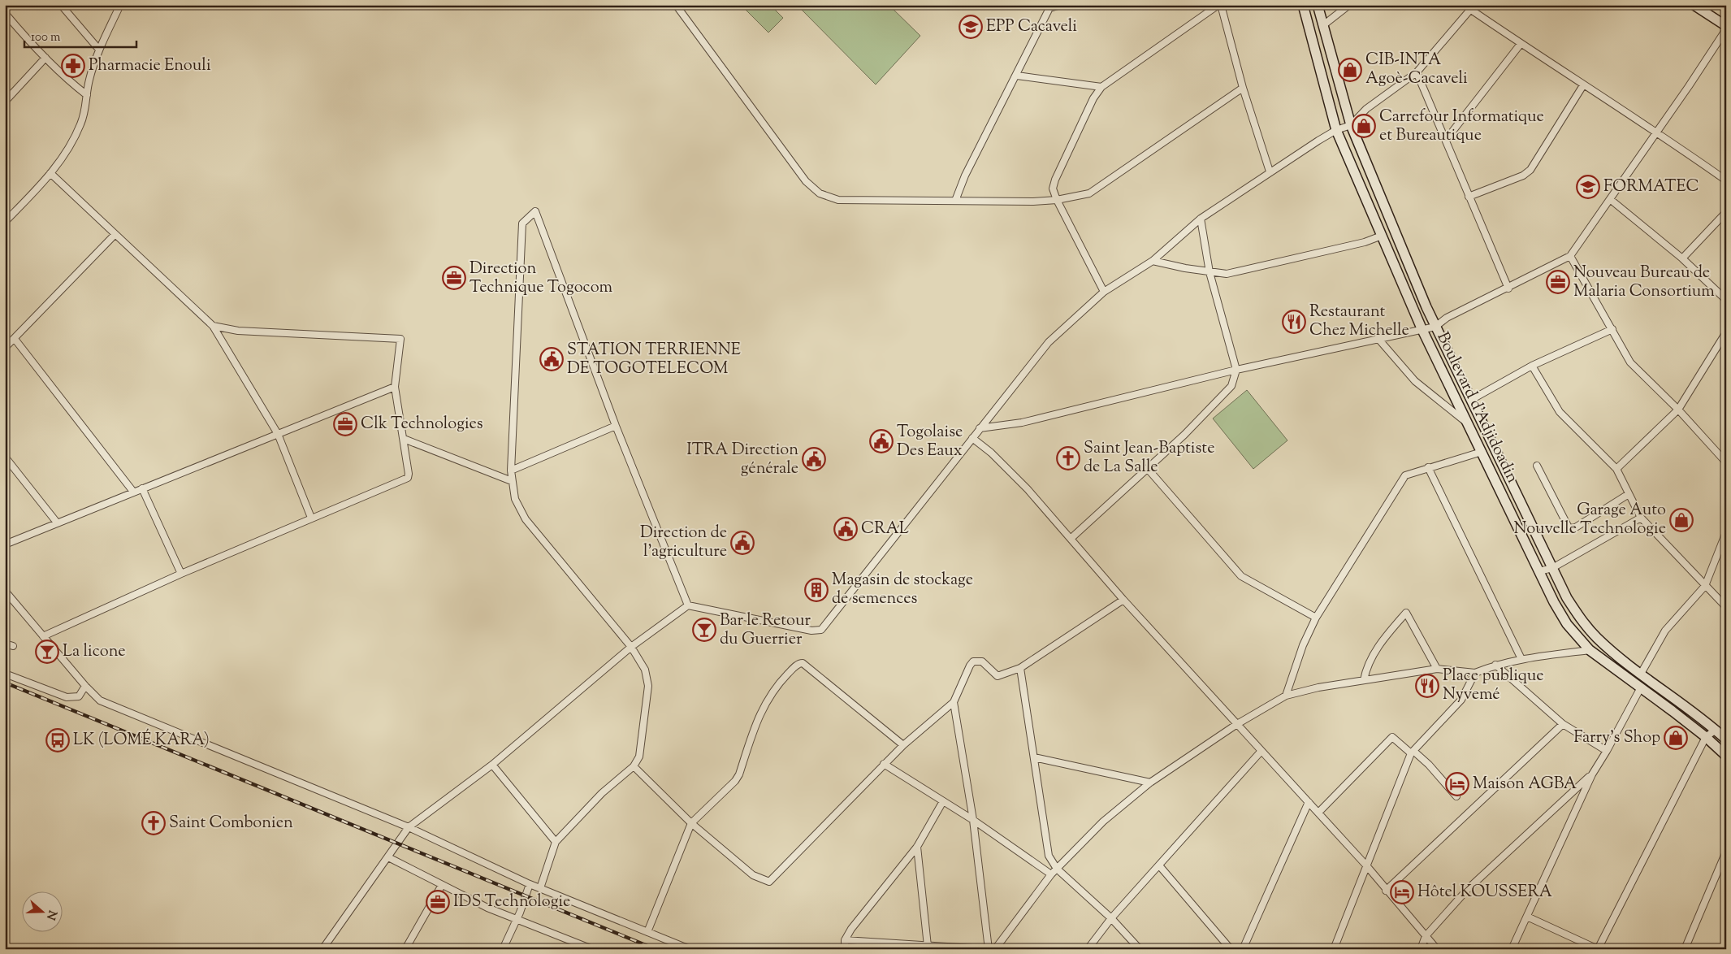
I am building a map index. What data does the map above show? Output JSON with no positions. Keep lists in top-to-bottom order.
{
  "streets": {
    "main road": ["Boulevard d'Adjidoadin"]
  },
  "places": {
    "school or university": ["EPP Cacaveli", "FORMATEC"],
    "pharmacy": ["Pharmacie Enouli"],
    "shop": [
      "CIB-INTA Agoè-Cacaveli",
      "Carrefour Informatique et Bureautique",
      "Garage Auto Nouvelle Technologie",
      "Farry's Shop"
    ],
    "office": [
      "Direction Technique Togocom",
      "Nouveau Bureau de Malaria Consortium",
      "Clk Technologies",
      "IDS Technologie"
    ],
    "restaurant": ["Restaurant Chez Michelle", "Place publique Nyvemé"],
    "public building": [
      "STATION TERRIENNE DE TOGOTELECOM",
      "Togolaise Des Eaux",
      "ITRA Direction générale",
      "CRAL",
      "Direction de l'agriculture"
    ],
    "church": ["Saint Jean-Baptiste de La Salle", "Saint Combonien"],
    "building": ["Magasin de stockage de semences"],
    "bar": ["Bar le Retour du Guerrier", "La licone"],
    "bus stop": ["LK (LOMÉ KARA)"],
    "hotel": ["Maison AGBA", "Hôtel KOUSSERA"]
  },
  "scale_bar": "100 m",
  "north": "right"
}
